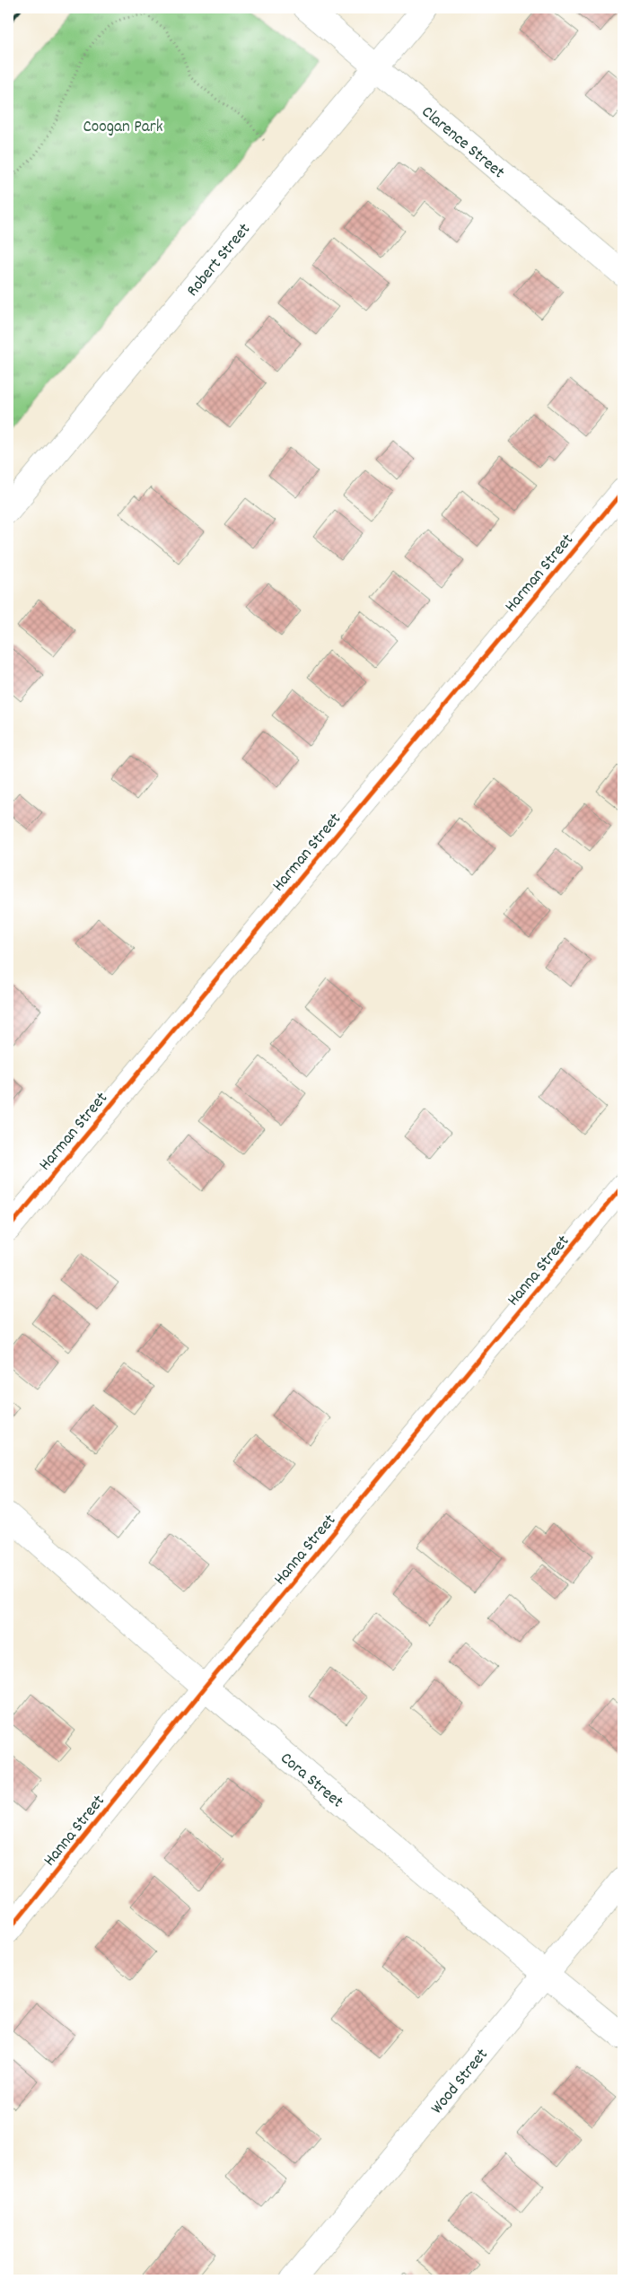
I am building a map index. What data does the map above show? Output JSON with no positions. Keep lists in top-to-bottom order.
{
  "streets": {
    "street": [
      "Clarence Street",
      "Robert Street",
      "Harman Street",
      "Hanna Street",
      "Cora Street",
      "Wood Street"
    ]
  },
  "crossings": [
    ["Clarence Street", "Robert Street"],
    ["Hanna Street", "Cora Street"],
    ["Cora Street", "Wood Street"]
  ],
  "parks": ["Coogan Park"]
}
